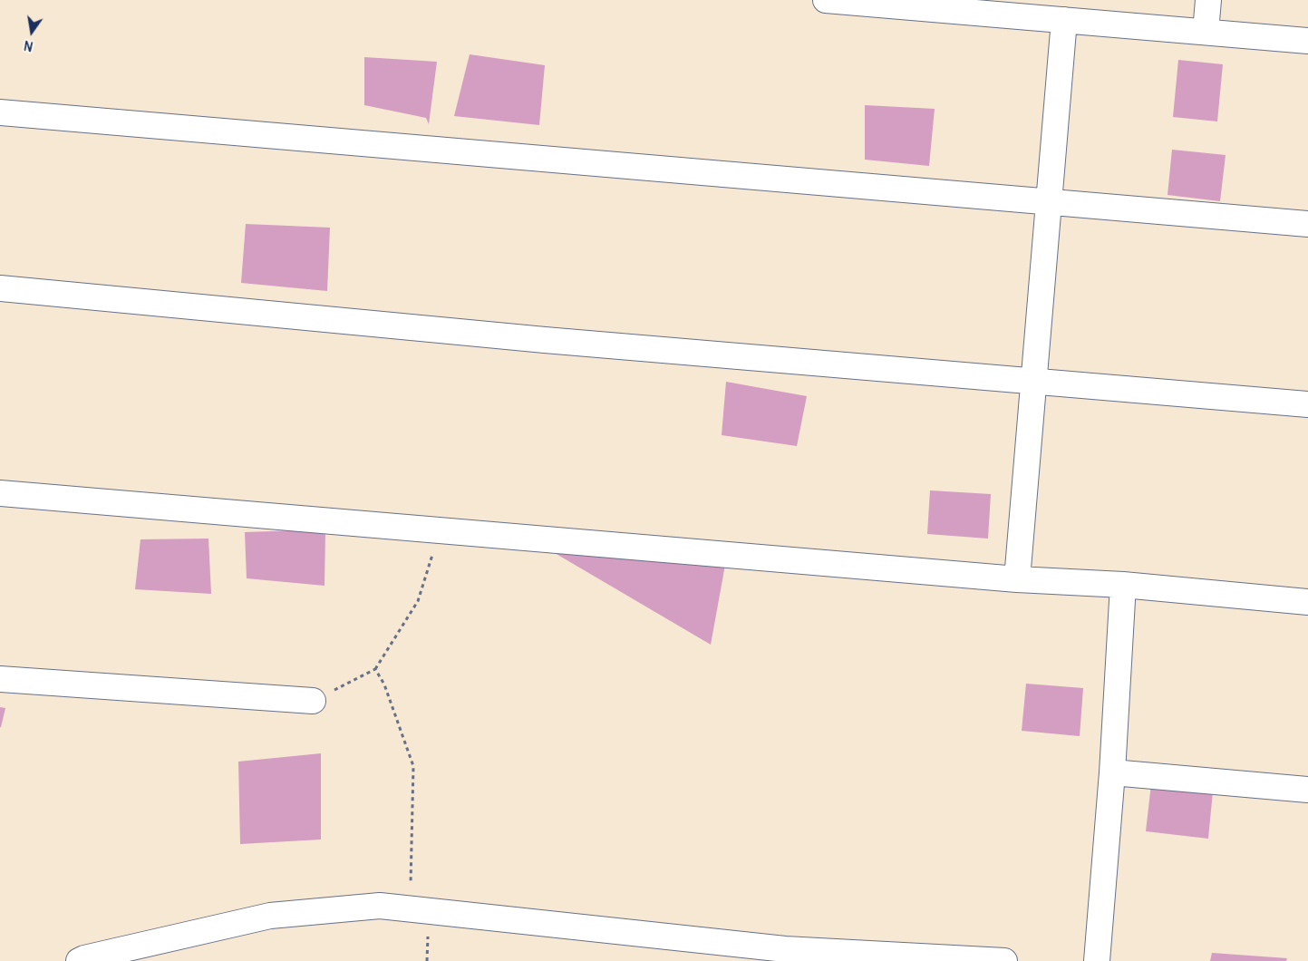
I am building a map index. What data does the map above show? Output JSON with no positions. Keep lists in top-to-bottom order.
{
  "north": "bottom"
}
